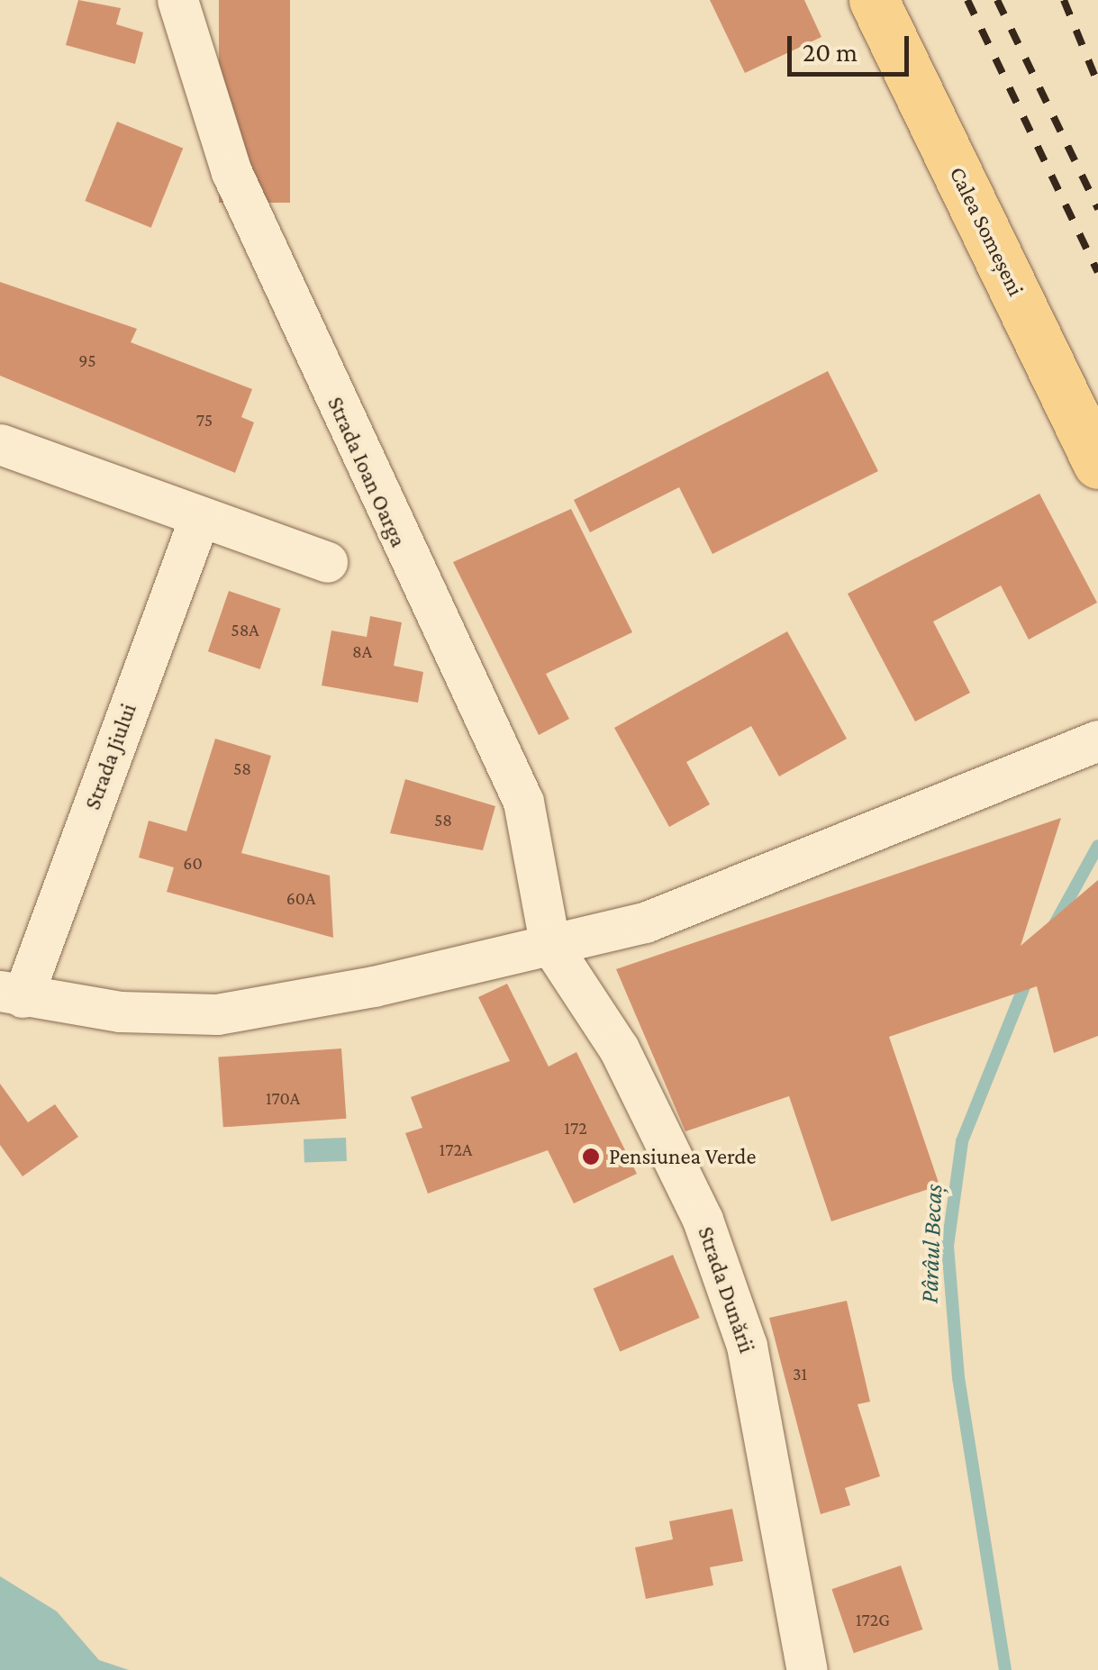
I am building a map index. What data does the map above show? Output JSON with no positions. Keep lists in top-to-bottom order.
{
  "streets": {
    "main road": ["Calea Someșeni"],
    "street": ["Strada Ioan Oarga", "Strada Jiului", "Strada Dunării"]
  },
  "crossings": [
    ["Strada Ioan Oarga", "Strada Dunării"]
  ],
  "water": ["Pârâul Becaș"],
  "places": ["Pensiunea Verde"],
  "house_numbers": [
    "95",
    "75",
    "58A",
    "8A",
    "58",
    "58",
    "60",
    "60A",
    "170A",
    "172",
    "172A",
    "31",
    "172G"
  ],
  "scale_bar": "20 m"
}
